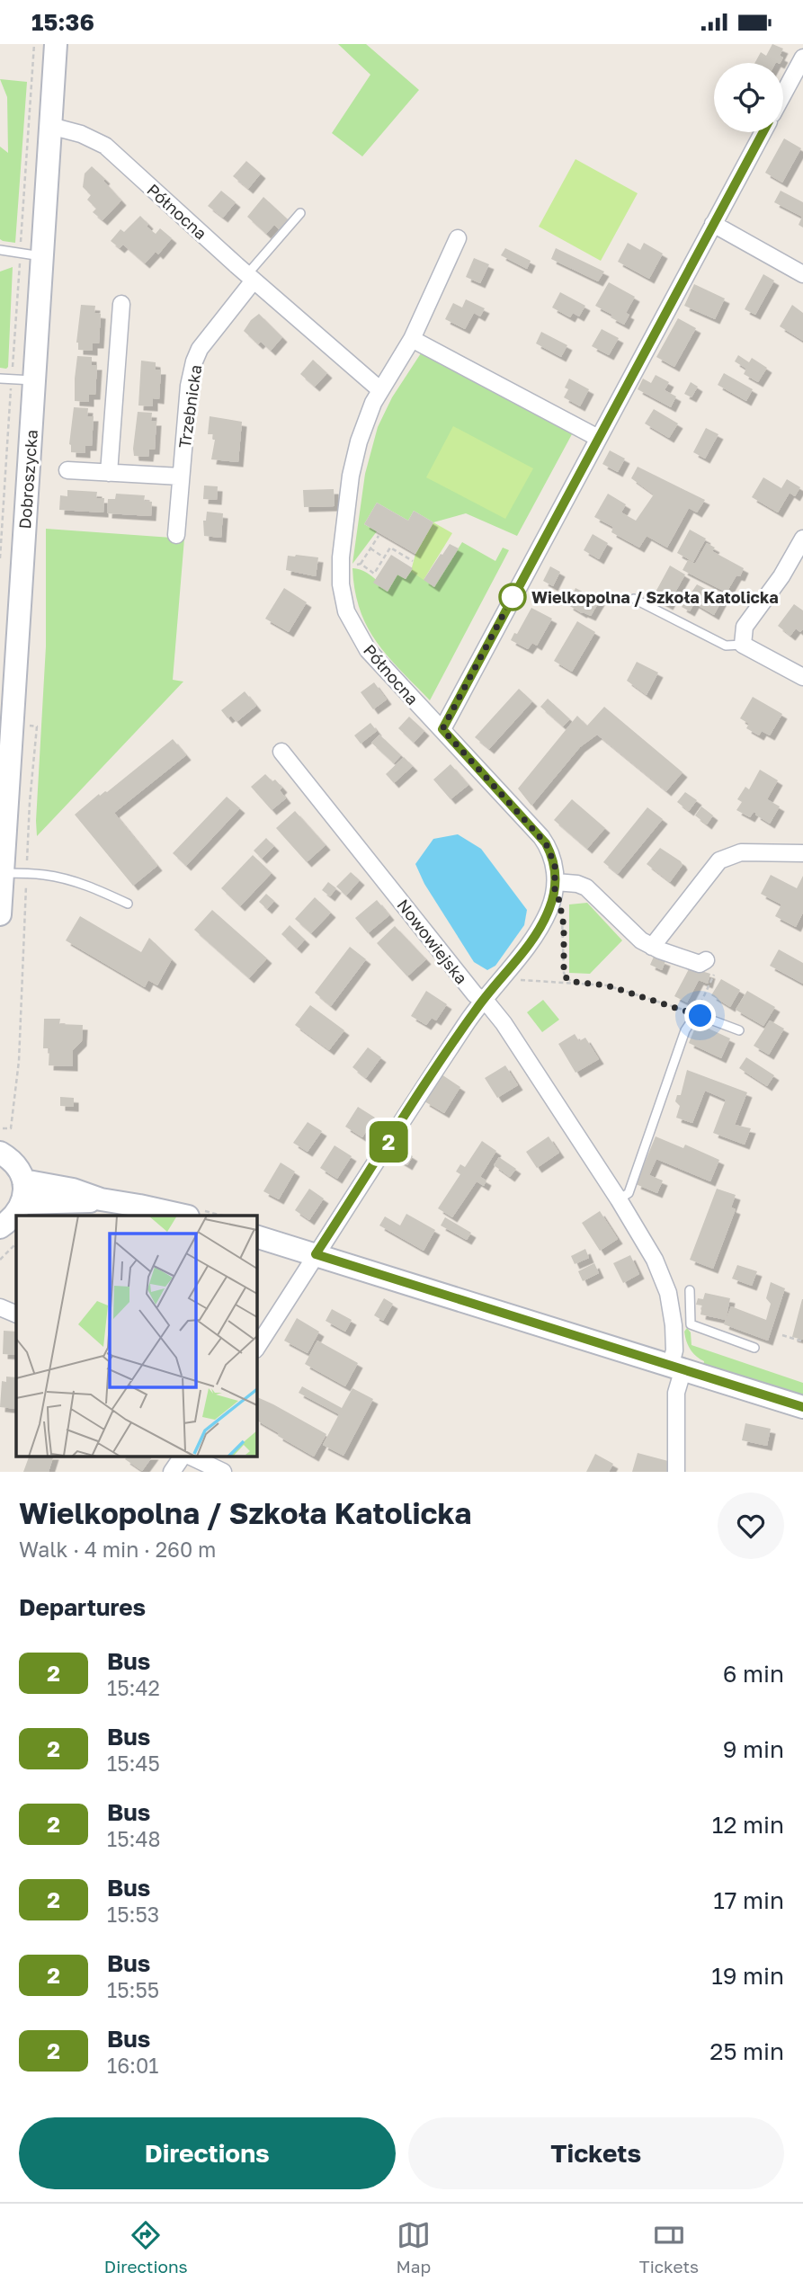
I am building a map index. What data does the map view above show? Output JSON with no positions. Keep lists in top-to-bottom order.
{
  "streets": {
    "main road": ["Dobroszycka"],
    "street": ["Północna", "Trzebnicka", "Nowowiejska"]
  },
  "crossings": [
    ["Północna", "Trzebnicka"],
    ["Północna", "Dobroszycka"]
  ],
  "places": ["Wielkopolna / Szkoła Katolicka"],
  "lines": ["bus line 2"],
  "page": {
    "status": "15:36",
    "on_map": "2",
    "heading": [
      ["Wielkopolna / Szkoła Katolicka", "Walk · 4 min · 260 m"],
      "Departures"
    ],
    "list": [
      {
        "mark": "2",
        "name": "Bus",
        "note": "15:42",
        "value": "6 min"
      },
      {
        "mark": "2",
        "name": "Bus",
        "note": "15:45",
        "value": "9 min"
      },
      {
        "mark": "2",
        "name": "Bus",
        "note": "15:48",
        "value": "12 min"
      },
      {
        "mark": "2",
        "name": "Bus",
        "note": "15:53",
        "value": "17 min"
      },
      {
        "mark": "2",
        "name": "Bus",
        "note": "15:55",
        "value": "19 min"
      },
      {
        "mark": "2",
        "name": "Bus",
        "note": "16:01",
        "value": "25 min"
      }
    ],
    "buttons": ["Directions", "Tickets"],
    "tabs": ["Directions", "Map", "Tickets"]
  }
}
